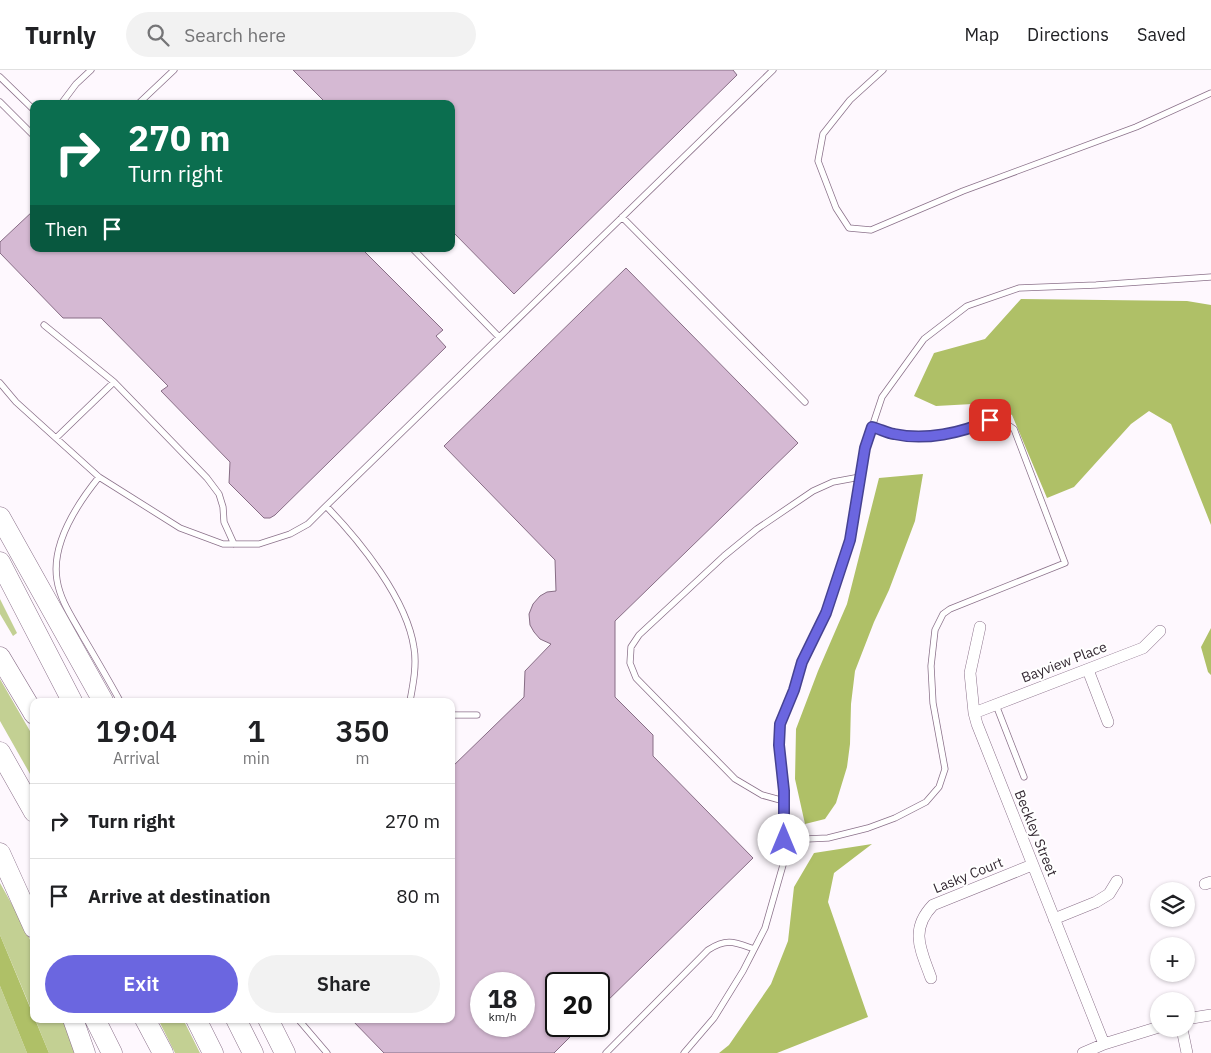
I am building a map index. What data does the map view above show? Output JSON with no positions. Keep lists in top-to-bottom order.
{
  "streets": {
    "street": ["Bayview Place", "Beckley Street", "Lasky Court"]
  },
  "crossings": [
    ["Bayview Place", "Beckley Street"],
    ["Beckley Street", "Lasky Court"]
  ],
  "page": {
    "header": "Turnly",
    "search": "Search here",
    "nav": ["Map", "Directions", "Saved"],
    "turn": ["270 m", "Turn right"],
    "then": "Then",
    "eta": [
      "19:04",
      "Arrival",
      "1",
      "min",
      "350",
      "m"
    ],
    "list": [
      {
        "name": "Turn right",
        "value": "270 m"
      },
      {
        "name": "Arrive at destination",
        "value": "80 m"
      }
    ],
    "map_buttons": ["+", "−"],
    "buttons": ["Exit", "Share"],
    "speed": "18 km/h",
    "limit": "20"
  }
}
